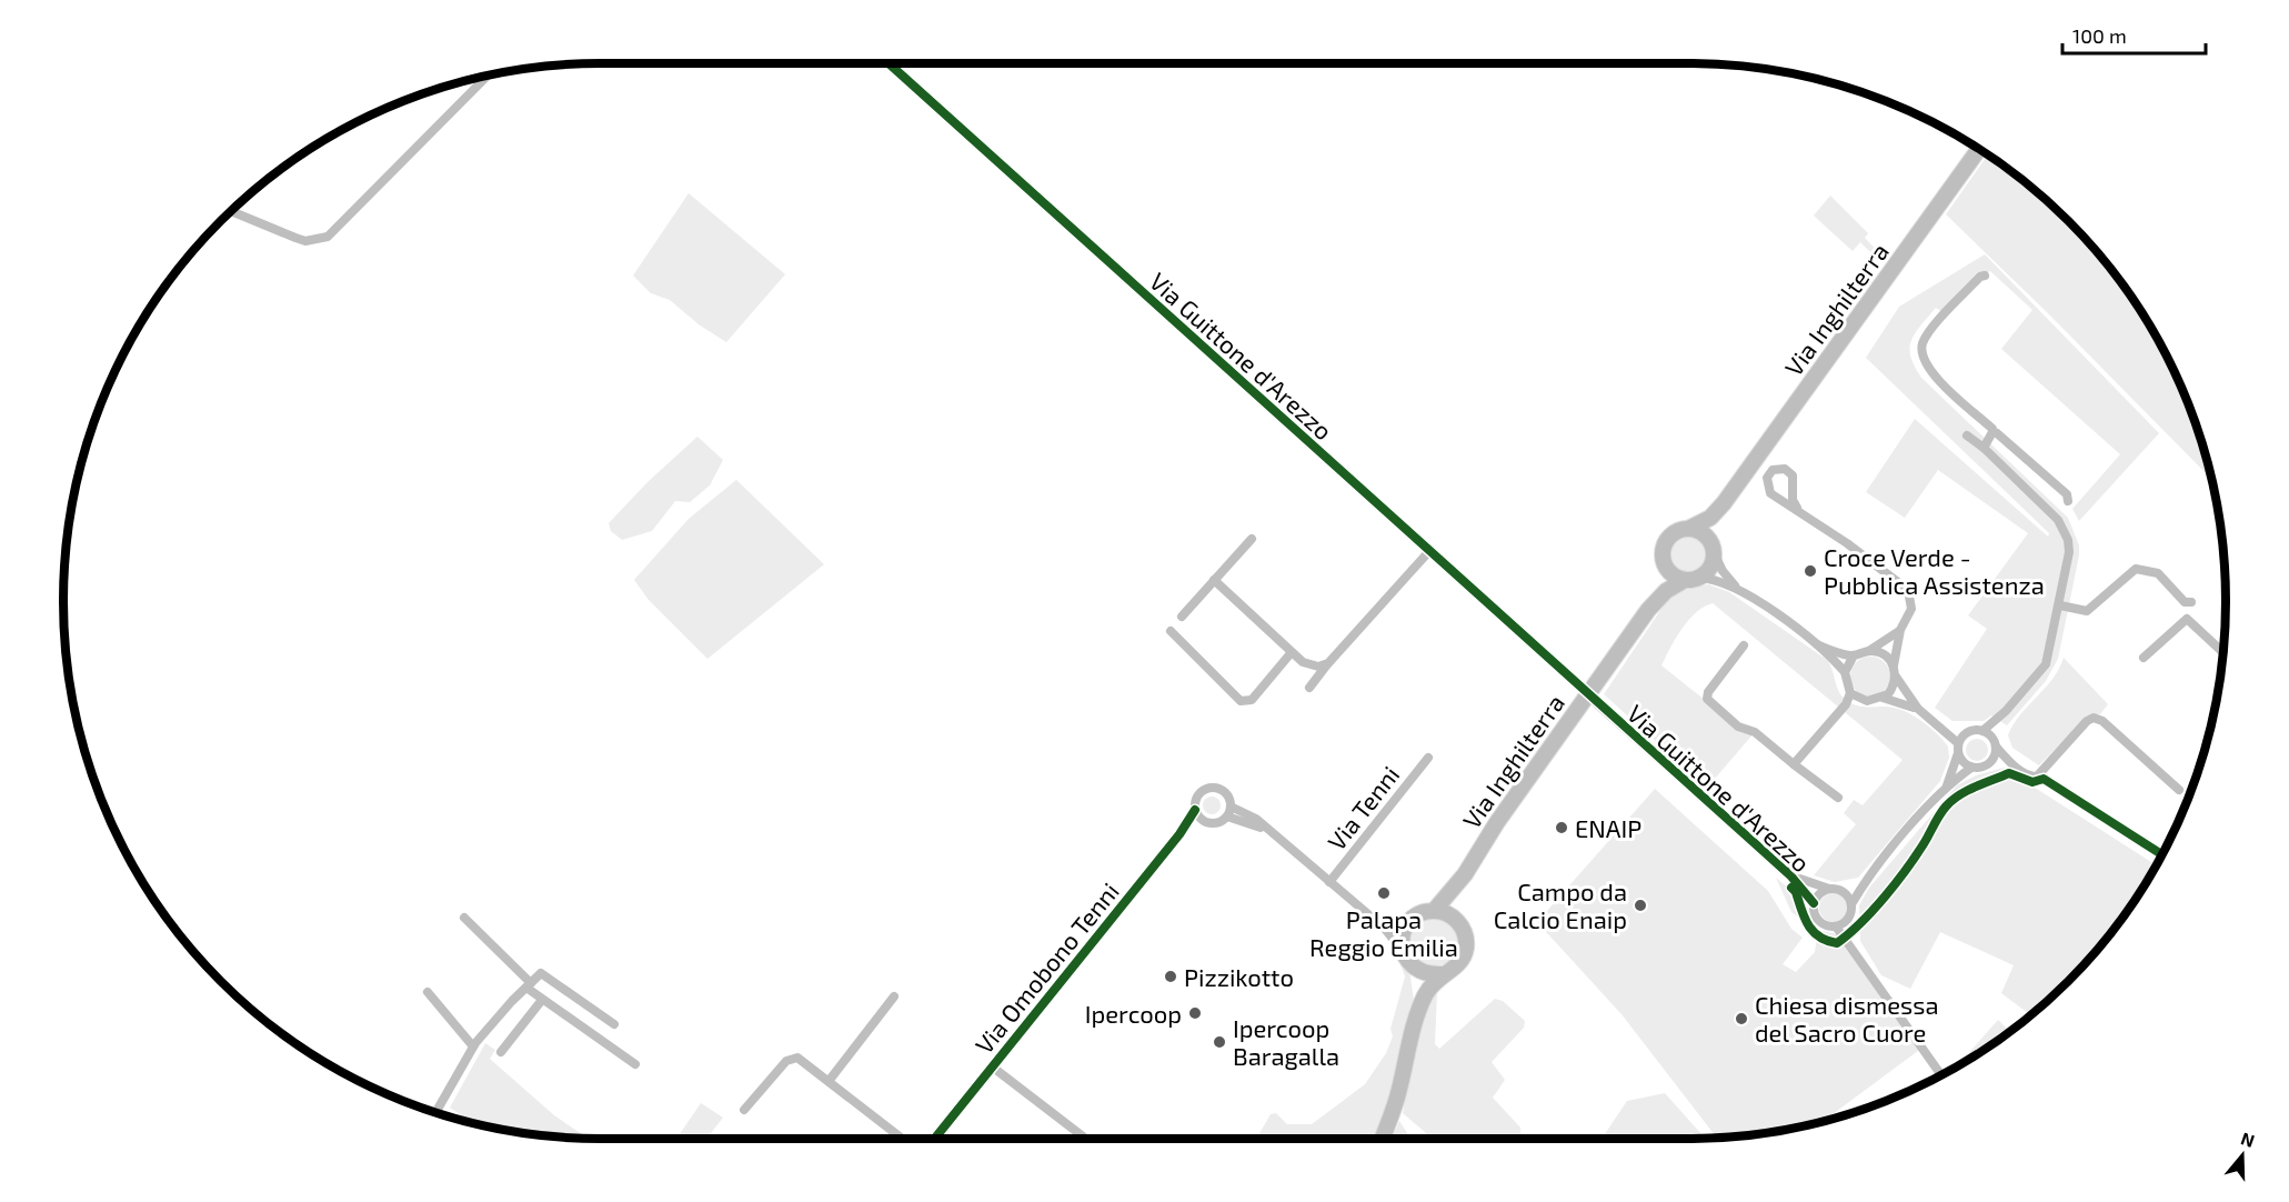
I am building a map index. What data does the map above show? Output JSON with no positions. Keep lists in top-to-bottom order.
{
  "streets": {
    "main road": ["Via Inghilterra"],
    "street": ["Via Guittone d'Arezzo", "Via Tenni", "Via Omobono Tenni"]
  },
  "crossings": [
    ["Via Inghilterra", "Via Omobono Tenni"],
    ["Via Tenni", "Via Omobono Tenni"]
  ],
  "places": [
    "Croce Verde - Pubblica Assistenza",
    "ENAIP",
    "Palapa Reggio Emilia",
    "Campo da Calcio Enaip",
    "Pizzikotto",
    "Ipercoop",
    "Chiesa dismessa del Sacro Cuore",
    "Ipercoop Baragalla"
  ],
  "scale_bar": "100 m",
  "north": "top"
}
